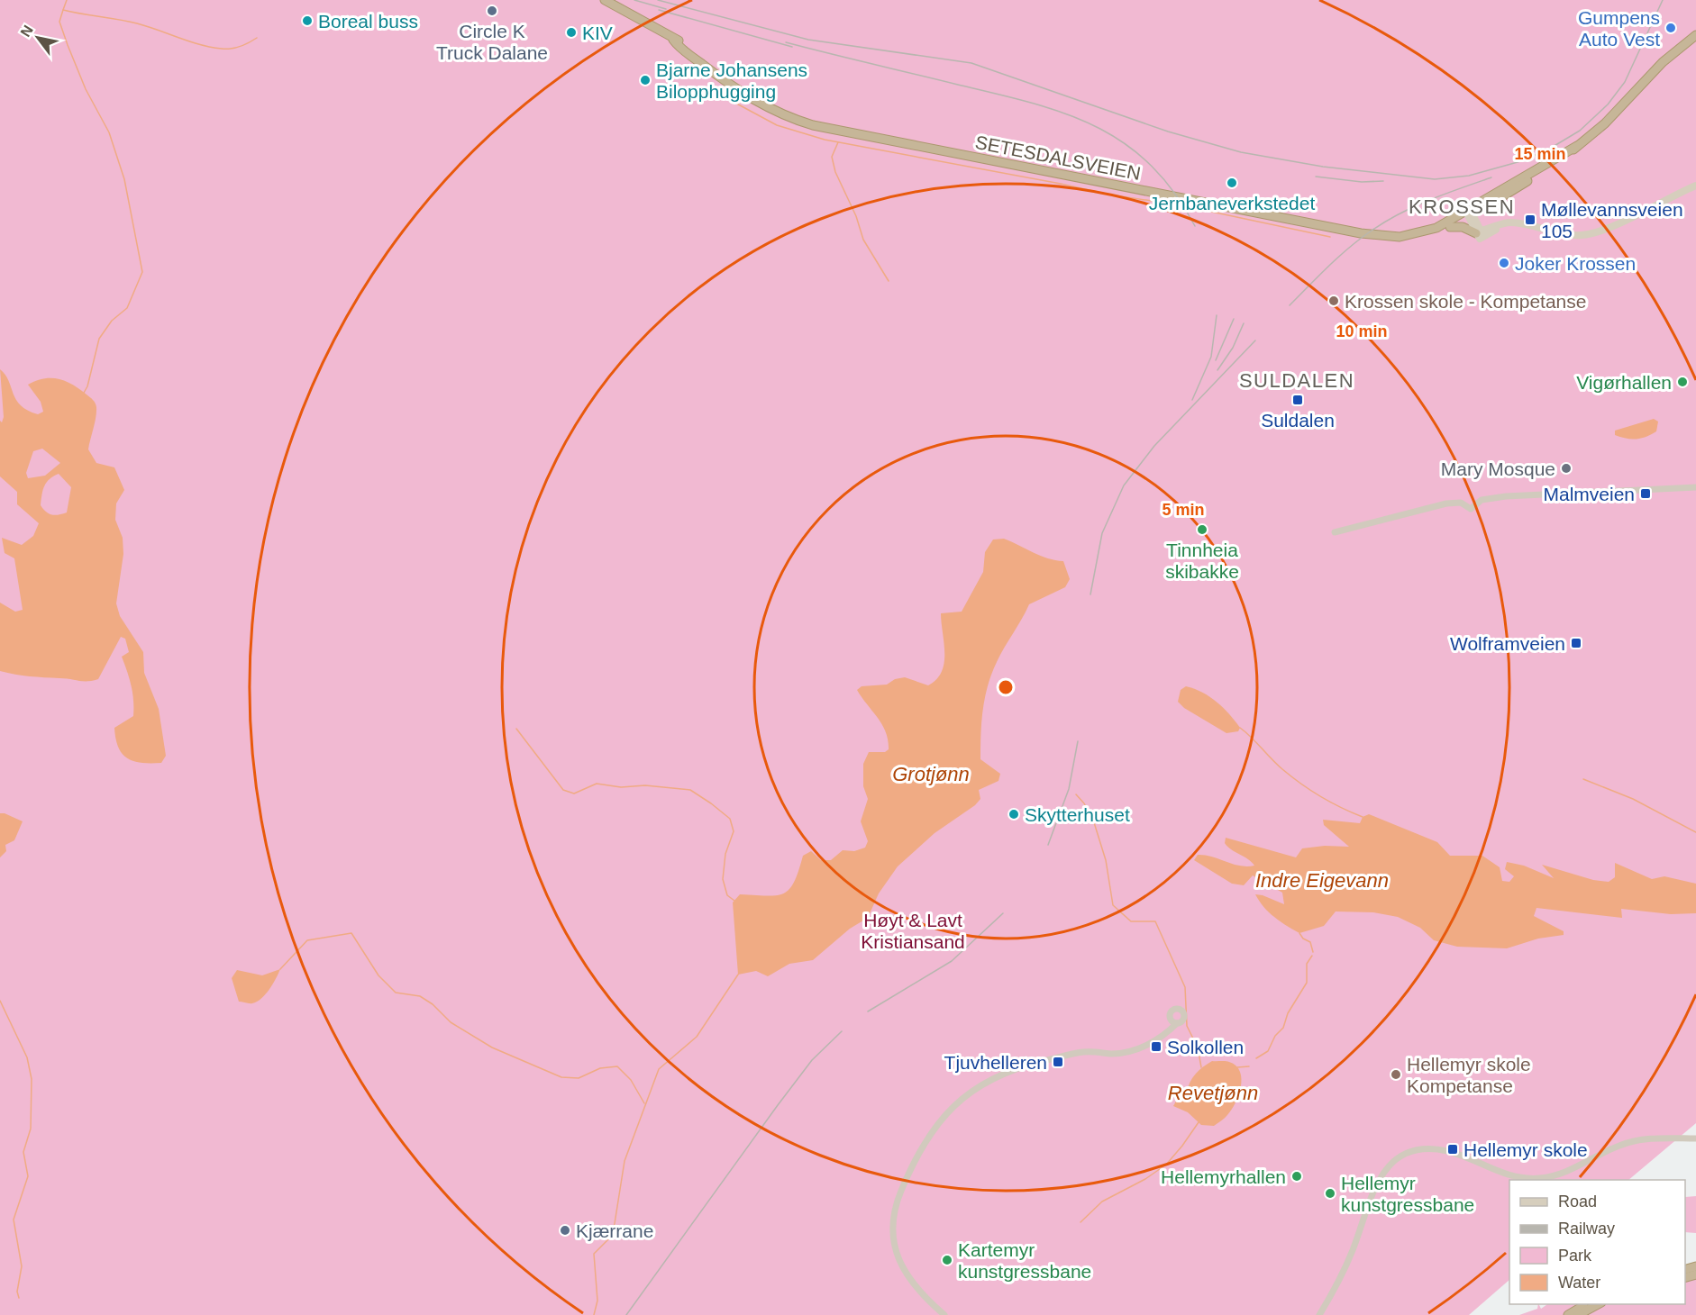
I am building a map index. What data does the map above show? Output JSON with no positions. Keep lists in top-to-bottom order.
{
  "streets": {
    "highway": ["SETESDALSVEIEN"]
  },
  "districts": ["KROSSEN", "SULDALEN"],
  "water": ["Grotjønn", "Indre Eigevann", "Revetjønn"],
  "parks": ["Høyt & Lavt Kristiansand"],
  "places": {
    "other": [
      "Circle K Truck Dalane",
      "Boreal buss",
      "Gumpens Auto Vest",
      "KIV",
      "Bjarne Johansens Bilopphugging",
      "Jernbaneverkstedet",
      "Joker Krossen",
      "Krossen skole - Kompetanse",
      "Vigørhallen",
      "Mary Mosque",
      "Tinnheia skibakke",
      "Skytterhuset",
      "Hellemyr skole Kompetanse",
      "Hellemyrhallen",
      "Hellemyr kunstgressbane",
      "Kjærrane",
      "Kartemyr kunstgressbane"
    ],
    "transit": [
      "Møllevannsveien 105",
      "Suldalen",
      "Malmveien",
      "Wolframveien",
      "Solkollen",
      "Tjuvhelleren",
      "Hellemyr skole"
    ]
  },
  "legend": [
    "Road",
    "Railway",
    "Park",
    "Water"
  ],
  "north": "top left",
  "rings": ["15 min", "10 min", "5 min"]
}
